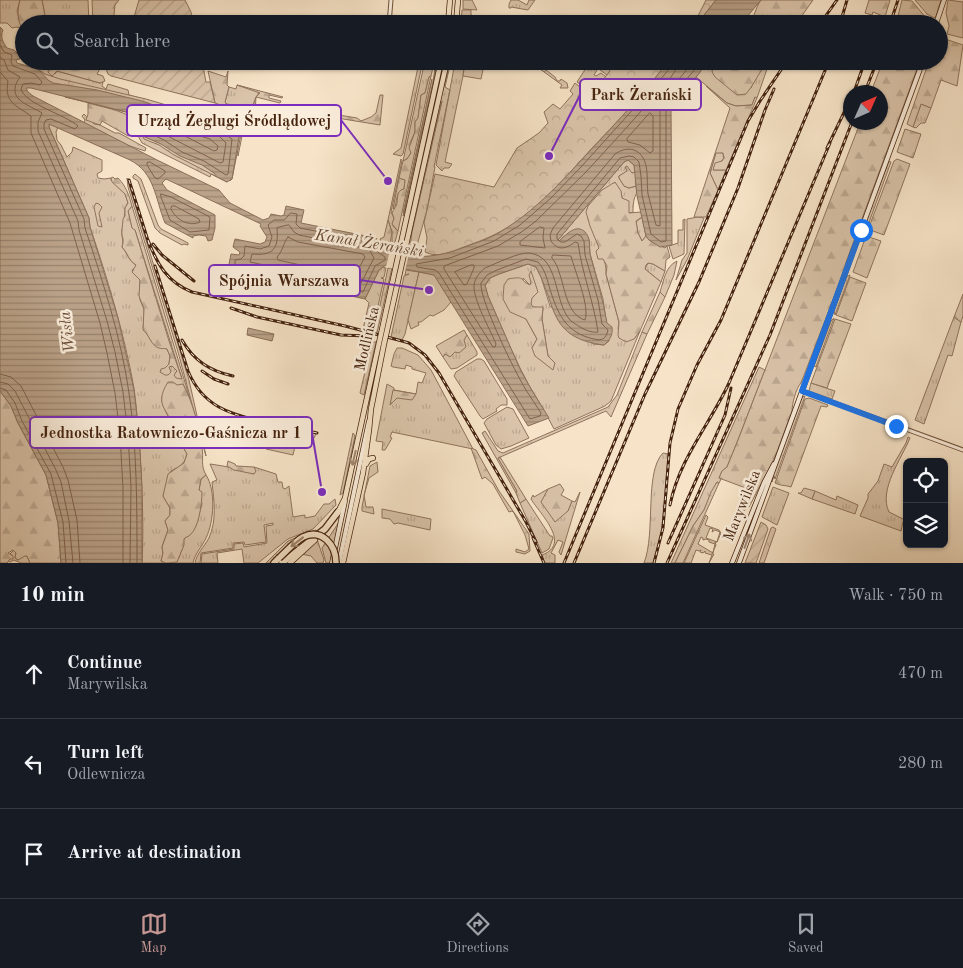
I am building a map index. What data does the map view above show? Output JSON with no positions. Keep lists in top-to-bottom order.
{
  "streets": {
    "main road": ["Modlińska", "Marywilska"]
  },
  "water": ["Kanał Żerański", "Wisła"],
  "places": [
    "Park Żerański",
    "Urząd Żeglugi Śródlądowej",
    "Spójnia Warszawa",
    "Jednostka Ratowniczo-Gaśnicza nr 1"
  ],
  "north": "top right",
  "page": {
    "search": "Search here",
    "heading": ["10 min", "Walk · 750 m"],
    "list": [
      ["Continue", "Marywilska", "470 m"],
      ["Turn left", "Odlewnicza", "280 m"],
      "Arrive at destination"
    ],
    "nav": ["Map", "Directions", "Saved"]
  }
}
